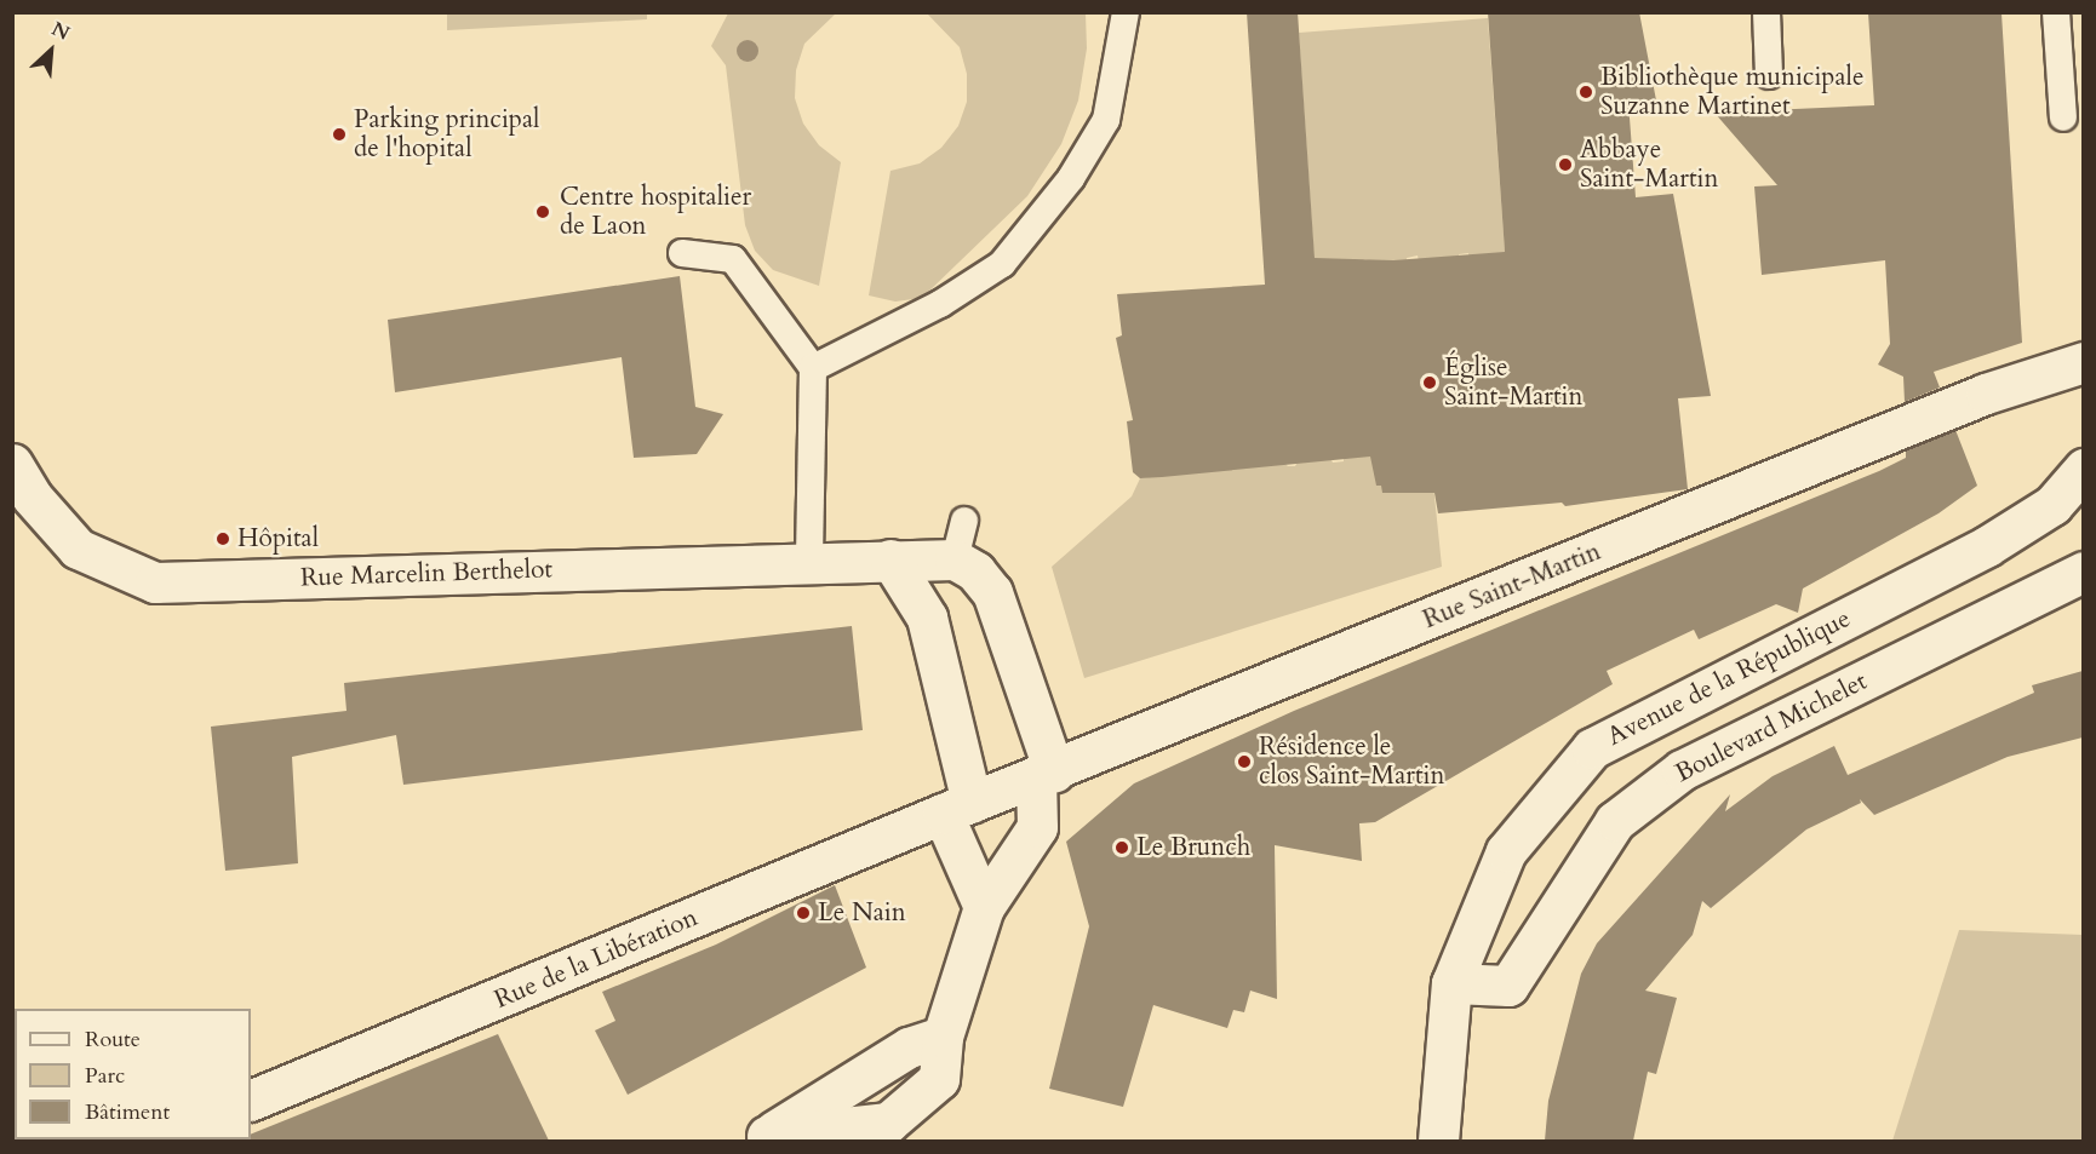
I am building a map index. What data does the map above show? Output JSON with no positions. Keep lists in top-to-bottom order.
{
  "streets": {
    "street": [
      "Rue Marcelin Berthelot",
      "Rue Saint-Martin",
      "Avenue de la République",
      "Boulevard Michelet",
      "Rue de la Libération"
    ]
  },
  "crossings": [
    ["Rue Saint-Martin", "Rue de la Libération"],
    ["Avenue de la République", "Boulevard Michelet"]
  ],
  "places": [
    "Bibliothèque municipale Suzanne Martinet",
    "Parking principal de l'hopital",
    "Abbaye Saint-Martin",
    "Centre hospitalier de Laon",
    "Église Saint-Martin",
    "Hôpital",
    "Résidence le clos Saint-Martin",
    "Le Brunch",
    "Le Nain"
  ],
  "legend": ["Route", "Parc", "Bâtiment"],
  "north": "top right"
}
